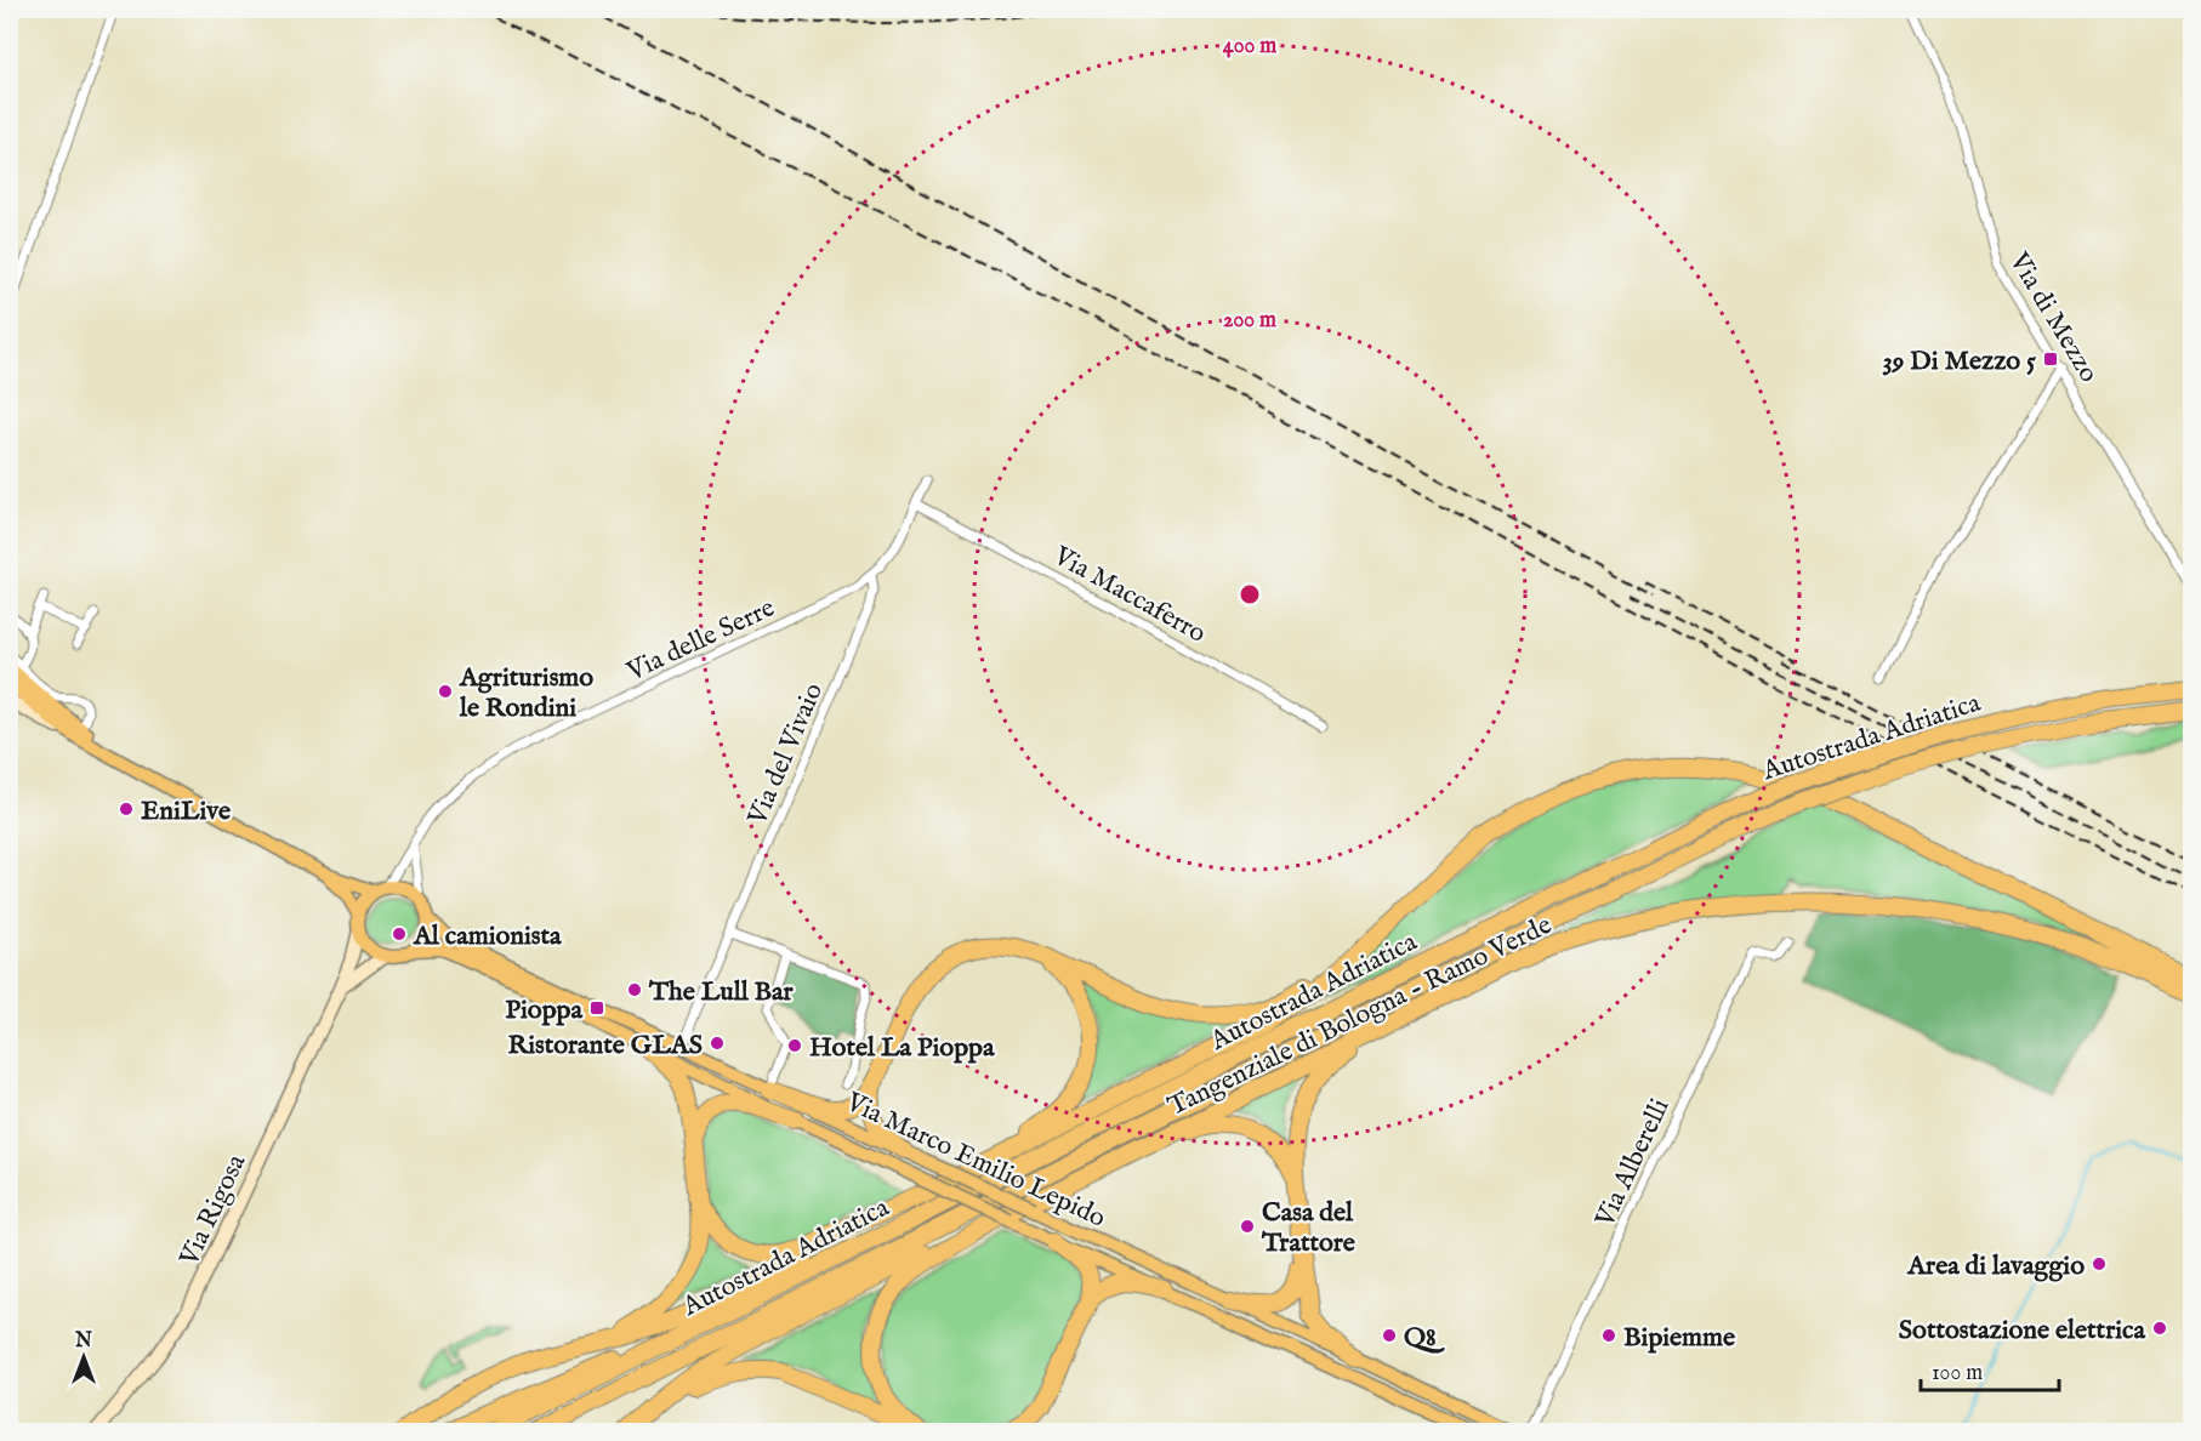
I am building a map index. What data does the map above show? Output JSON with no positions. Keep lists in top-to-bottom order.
{
  "streets": {
    "highway": ["Autostrada Adriatica", "Tangenziale di Bologna - Ramo Verde"],
    "main road": ["Via Marco Emilio Lepido", "Via Rigosa"],
    "street": [
      "Via di Mezzo",
      "Via Maccaferro",
      "Via delle Serre",
      "Via del Vivaio",
      "Via Alberelli"
    ]
  },
  "crossings": [
    ["Via delle Serre", "Via del Vivaio"],
    ["Via delle Serre", "Via Marco Emilio Lepido"],
    ["Via delle Serre", "Via Rigosa"],
    ["Via del Vivaio", "Via Marco Emilio Lepido"],
    ["Via Marco Emilio Lepido", "Via Rigosa"]
  ],
  "places": {
    "transit": ["39 Di Mezzo 5", "Pioppa"],
    "other": [
      "Agriturismo le Rondini",
      "EniLive",
      "Al camionista",
      "The Lull Bar",
      "Ristorante GLAS",
      "Hotel La Pioppa",
      "Casa del Trattore",
      "Area di lavaggio",
      "Sottostazione elettrica",
      "Q8",
      "Bipiemme"
    ]
  },
  "scale_bar": "100 m",
  "north": "top",
  "rings": ["400 m", "200 m"]
}
